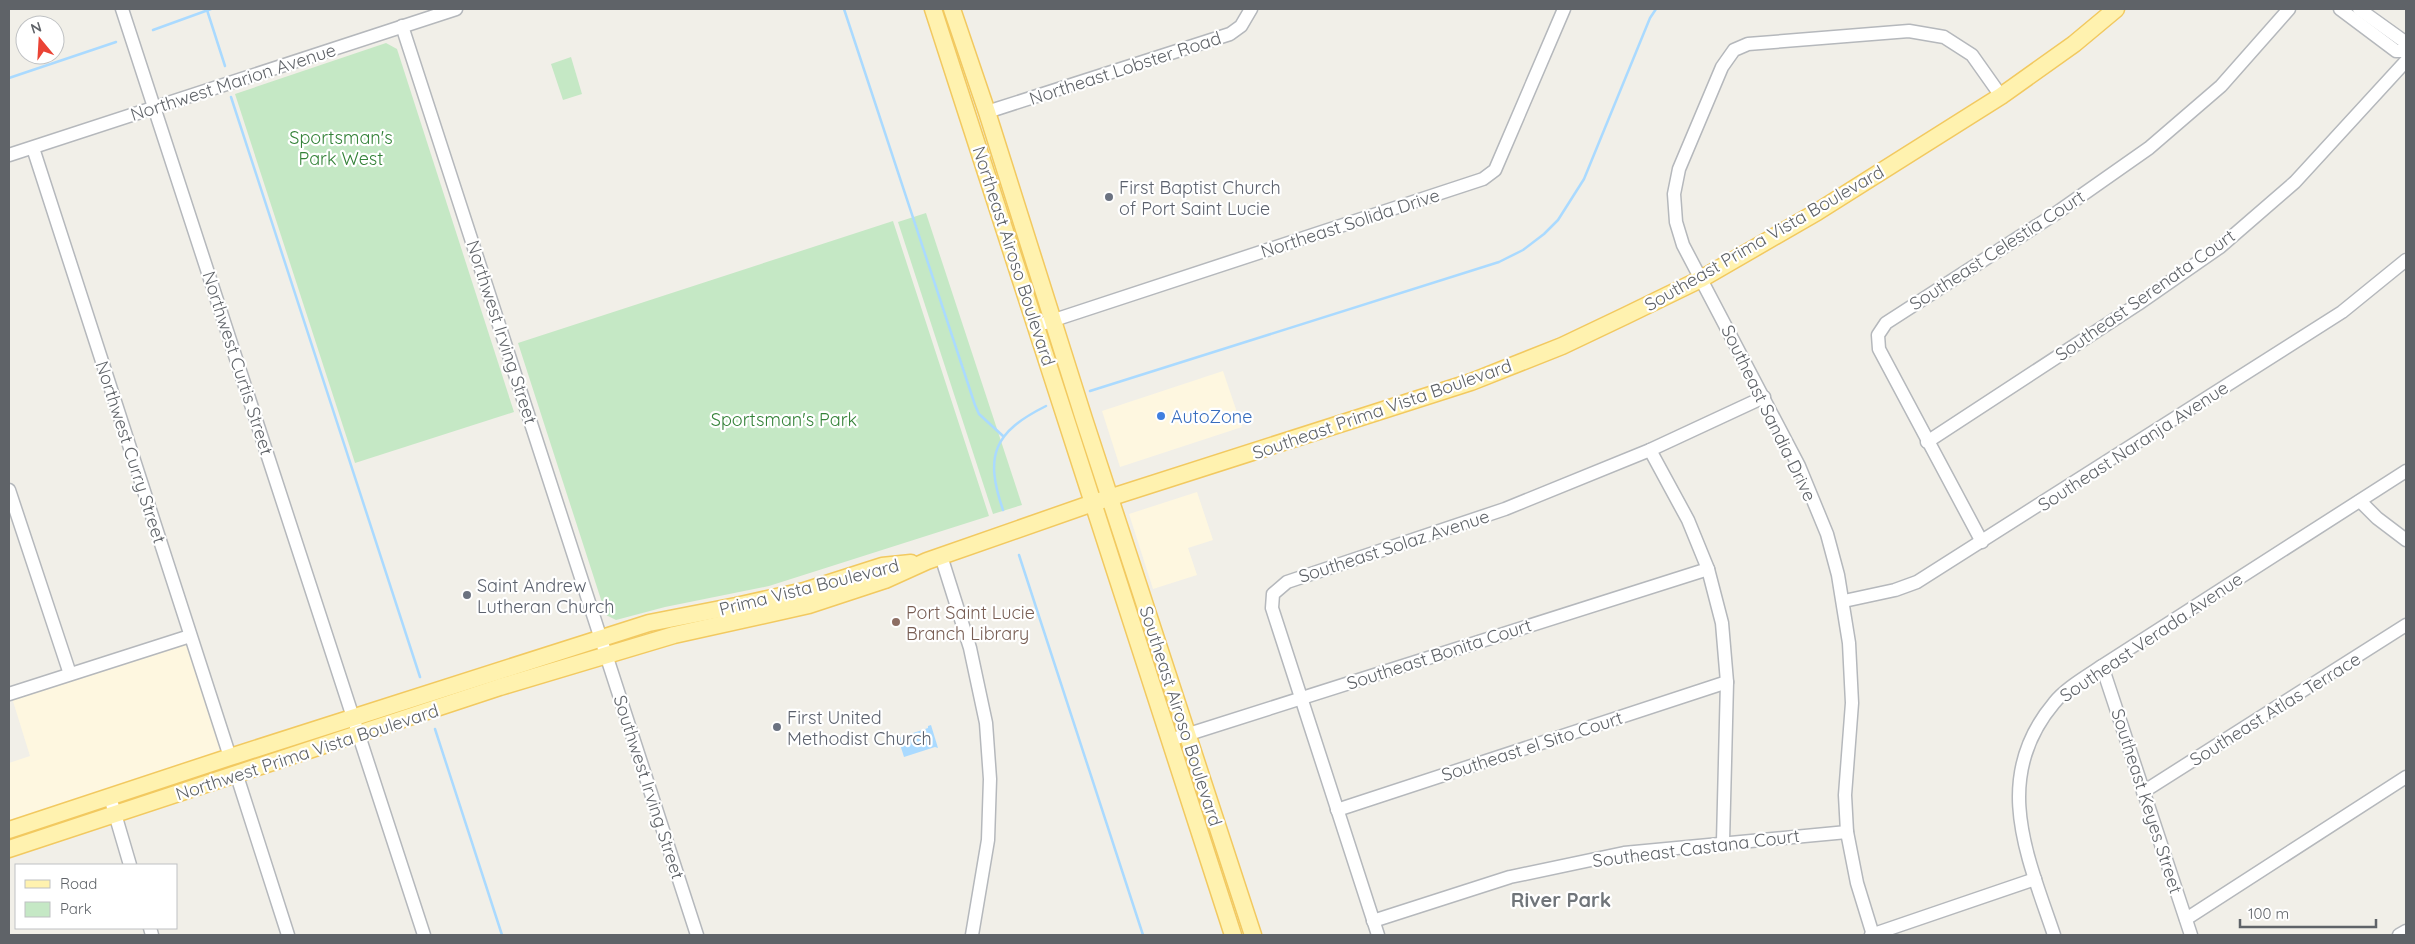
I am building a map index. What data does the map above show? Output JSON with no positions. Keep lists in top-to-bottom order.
{
  "streets": {
    "main road": [
      "Southeast Prima Vista Boulevard",
      "Northeast Airoso Boulevard",
      "Prima Vista Boulevard",
      "Southeast Airoso Boulevard",
      "Northwest Prima Vista Boulevard"
    ],
    "street": [
      "Northeast Lobster Road",
      "Northwest Marion Avenue",
      "Northeast Solida Drive",
      "Southeast Celestia Court",
      "Southeast Serenata Court",
      "Northwest Irving Street",
      "Northwest Curtis Street",
      "Southeast Sandia Drive",
      "Southeast Naranja Avenue",
      "Northwest Curry Street",
      "Southeast Solaz Avenue",
      "Southeast Verada Avenue",
      "Southeast Bonita Court",
      "Southeast Atlas Terrace",
      "Southeast el Sito Court",
      "Southwest Irving Street",
      "Southeast Keyes Street",
      "Southeast Castana Court"
    ]
  },
  "crossings": [
    ["Northeast Lobster Road", "Northeast Airoso Boulevard"],
    ["Northwest Marion Avenue", "Northwest Irving Street"],
    ["Northwest Marion Avenue", "Northwest Curtis Street"],
    ["Northwest Marion Avenue", "Northwest Curry Street"],
    ["Northeast Solida Drive", "Northeast Airoso Boulevard"],
    ["Southeast Prima Vista Boulevard", "Northeast Airoso Boulevard"],
    ["Southeast Prima Vista Boulevard", "Southeast Sandia Drive"],
    ["Southeast Prima Vista Boulevard", "Prima Vista Boulevard"],
    ["Southeast Prima Vista Boulevard", "Southeast Airoso Boulevard"],
    ["Southeast Celestia Court", "Southeast Serenata Court"],
    ["Southeast Celestia Court", "Southeast Naranja Avenue"],
    ["Northeast Airoso Boulevard", "Southeast Airoso Boulevard"],
    ["Northwest Irving Street", "Prima Vista Boulevard"],
    ["Northwest Irving Street", "Northwest Prima Vista Boulevard"],
    ["Northwest Irving Street", "Southwest Irving Street"],
    ["Northwest Curtis Street", "Northwest Prima Vista Boulevard"],
    ["Southeast Sandia Drive", "Southeast Naranja Avenue"],
    ["Southeast Sandia Drive", "Southeast Solaz Avenue"],
    ["Southeast Sandia Drive", "Southeast Castana Court"],
    ["Northwest Curry Street", "Northwest Prima Vista Boulevard"],
    ["Southeast Solaz Avenue", "Southeast Bonita Court"],
    ["Southeast Solaz Avenue", "Southeast el Sito Court"],
    ["Southeast Solaz Avenue", "Southeast Castana Court"],
    ["Prima Vista Boulevard", "Northwest Prima Vista Boulevard"],
    ["Prima Vista Boulevard", "Southwest Irving Street"],
    ["Southeast Verada Avenue", "Southeast Keyes Street"],
    ["Southeast Bonita Court", "Southeast Airoso Boulevard"],
    ["Southeast Atlas Terrace", "Southeast Keyes Street"],
    ["Northwest Prima Vista Boulevard", "Southwest Irving Street"]
  ],
  "districts": ["River Park"],
  "parks": ["Sportsman's Park West", "Sportsman's Park"],
  "places": [
    "First Baptist Church of Port Saint Lucie",
    "AutoZone",
    "Saint Andrew Lutheran Church",
    "Port Saint Lucie Branch Library",
    "First United Methodist Church"
  ],
  "legend": ["Road", "Park"],
  "scale_bar": "100 m",
  "north": "top"
}
